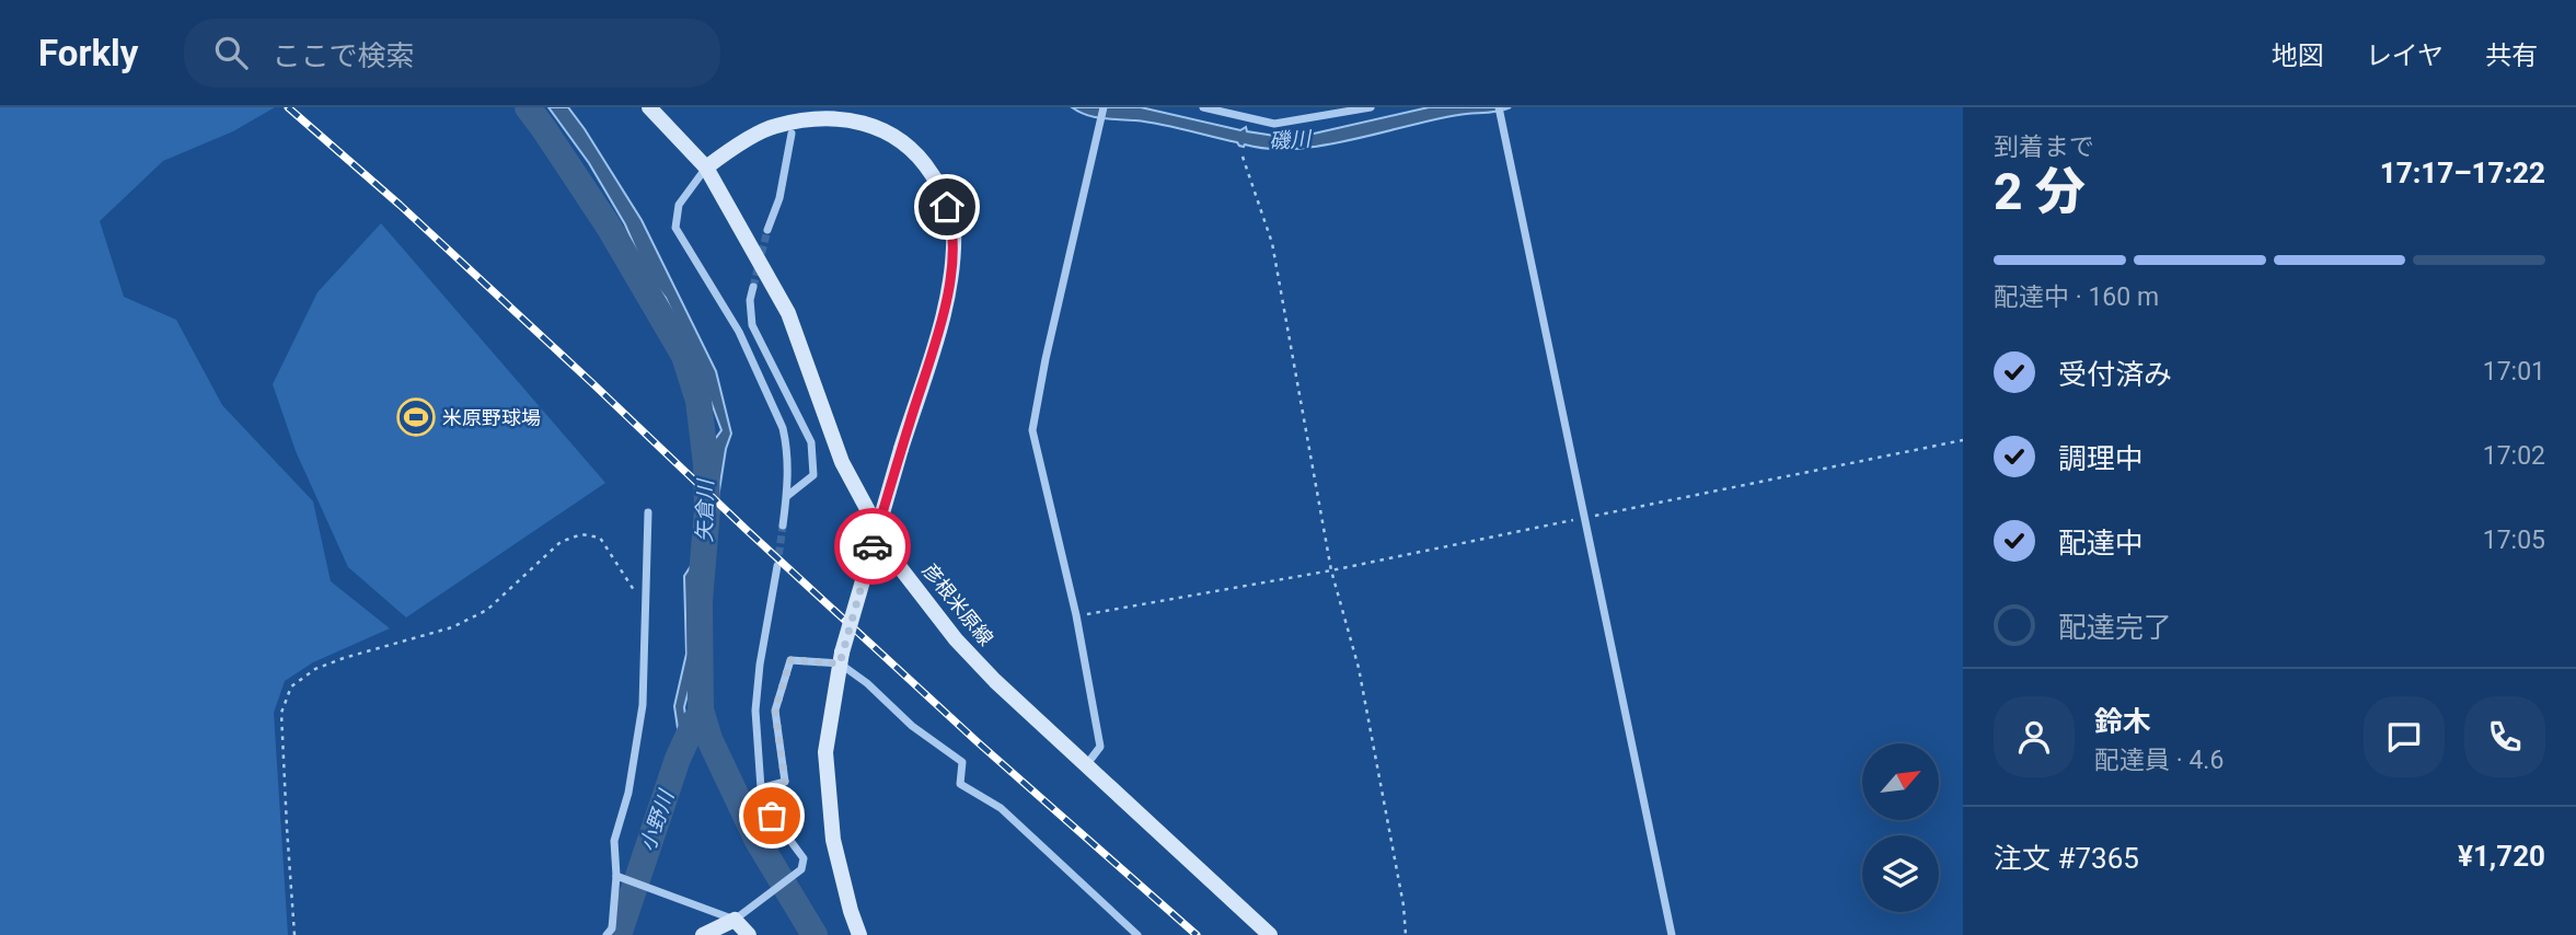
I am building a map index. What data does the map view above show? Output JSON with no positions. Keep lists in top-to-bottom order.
{
  "streets": {
    "street": ["彦根米原線"]
  },
  "water": ["磯川", "矢倉川", "小野川"],
  "places": {
    "sports": ["米原野球場"]
  },
  "north": "top right",
  "page": {
    "header": "Forkly",
    "search": "ここで検索",
    "nav": ["地図", "レイヤ", "共有"],
    "heading": ["2 分", "到着まで", "17:17–17:22"],
    "panel": [
      "鈴木",
      "配達員 · 4.6",
      "注文 #7365",
      "¥1,720"
    ],
    "bar": "配達中 · 160 m",
    "list": [
      ["受付済み", "17:01"],
      ["調理中", "17:02"],
      ["配達中", "17:05"],
      "配達完了"
    ]
  }
}
